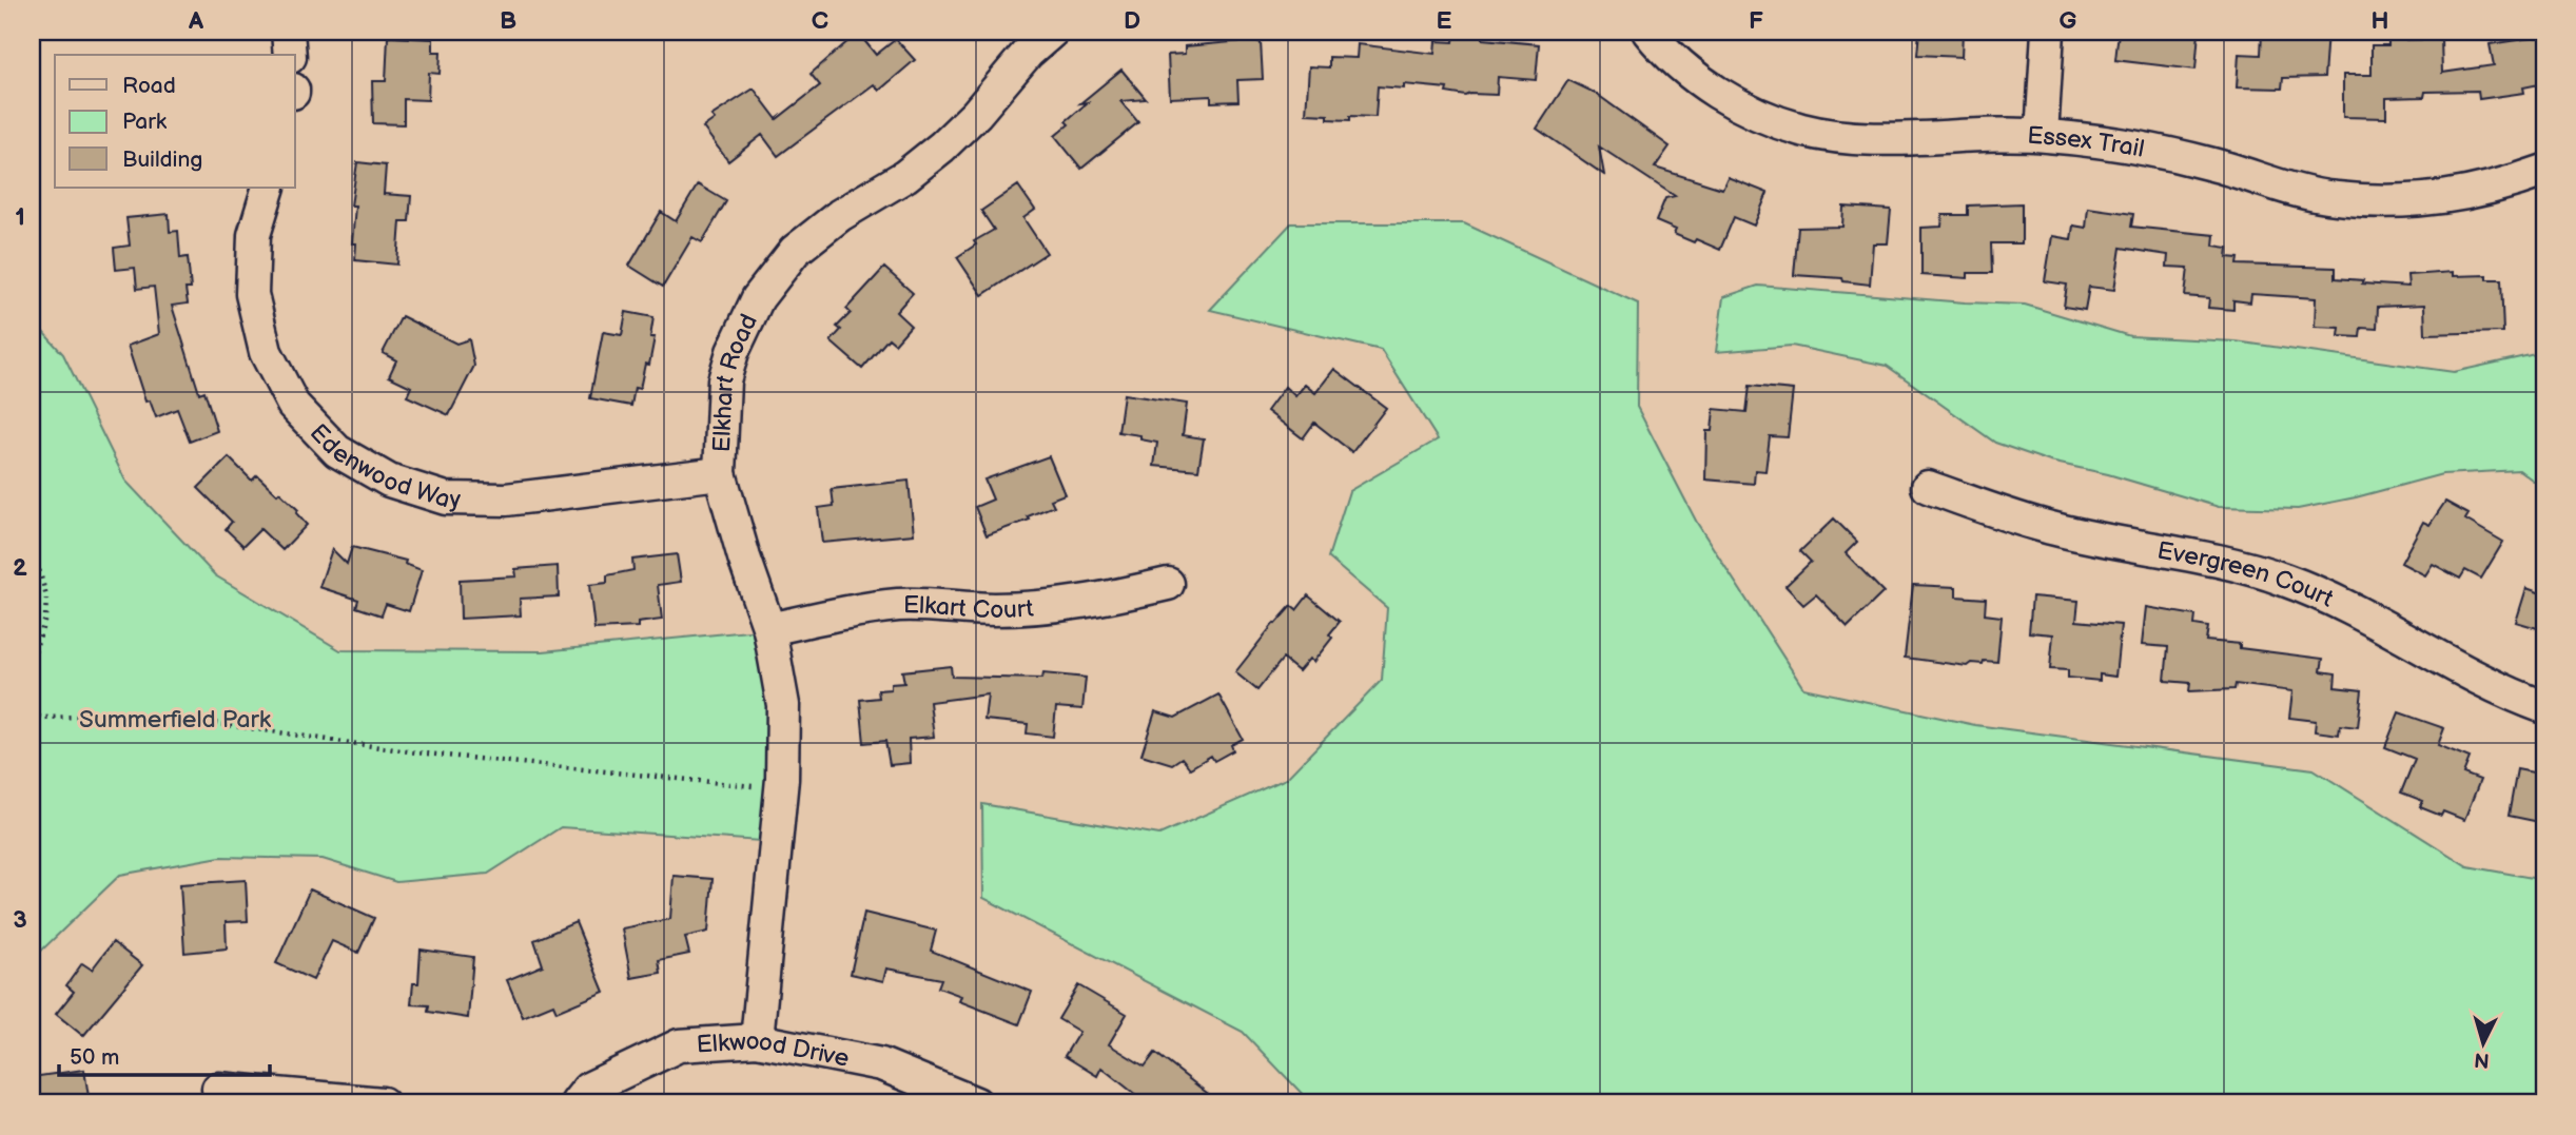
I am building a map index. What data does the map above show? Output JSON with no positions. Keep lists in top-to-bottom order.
{
  "streets": {
    "street": [
      "Essex Trail",
      "Elkhart Road",
      "Edenwood Way",
      "Evergreen Court",
      "Elkart Court",
      "Elkwood Drive"
    ]
  },
  "crossings": [
    ["Elkhart Road", "Edenwood Way"],
    ["Elkhart Road", "Elkart Court"],
    ["Elkhart Road", "Elkwood Drive"]
  ],
  "parks": ["Summerfield Park"],
  "legend": ["Road", "Park", "Building"],
  "scale_bar": "50 m",
  "north": "bottom",
  "grid": {
    "columns": [
      "A",
      "B",
      "C",
      "D",
      "E",
      "F",
      "G",
      "H"
    ],
    "rows": ["1", "2", "3"]
  }
}
